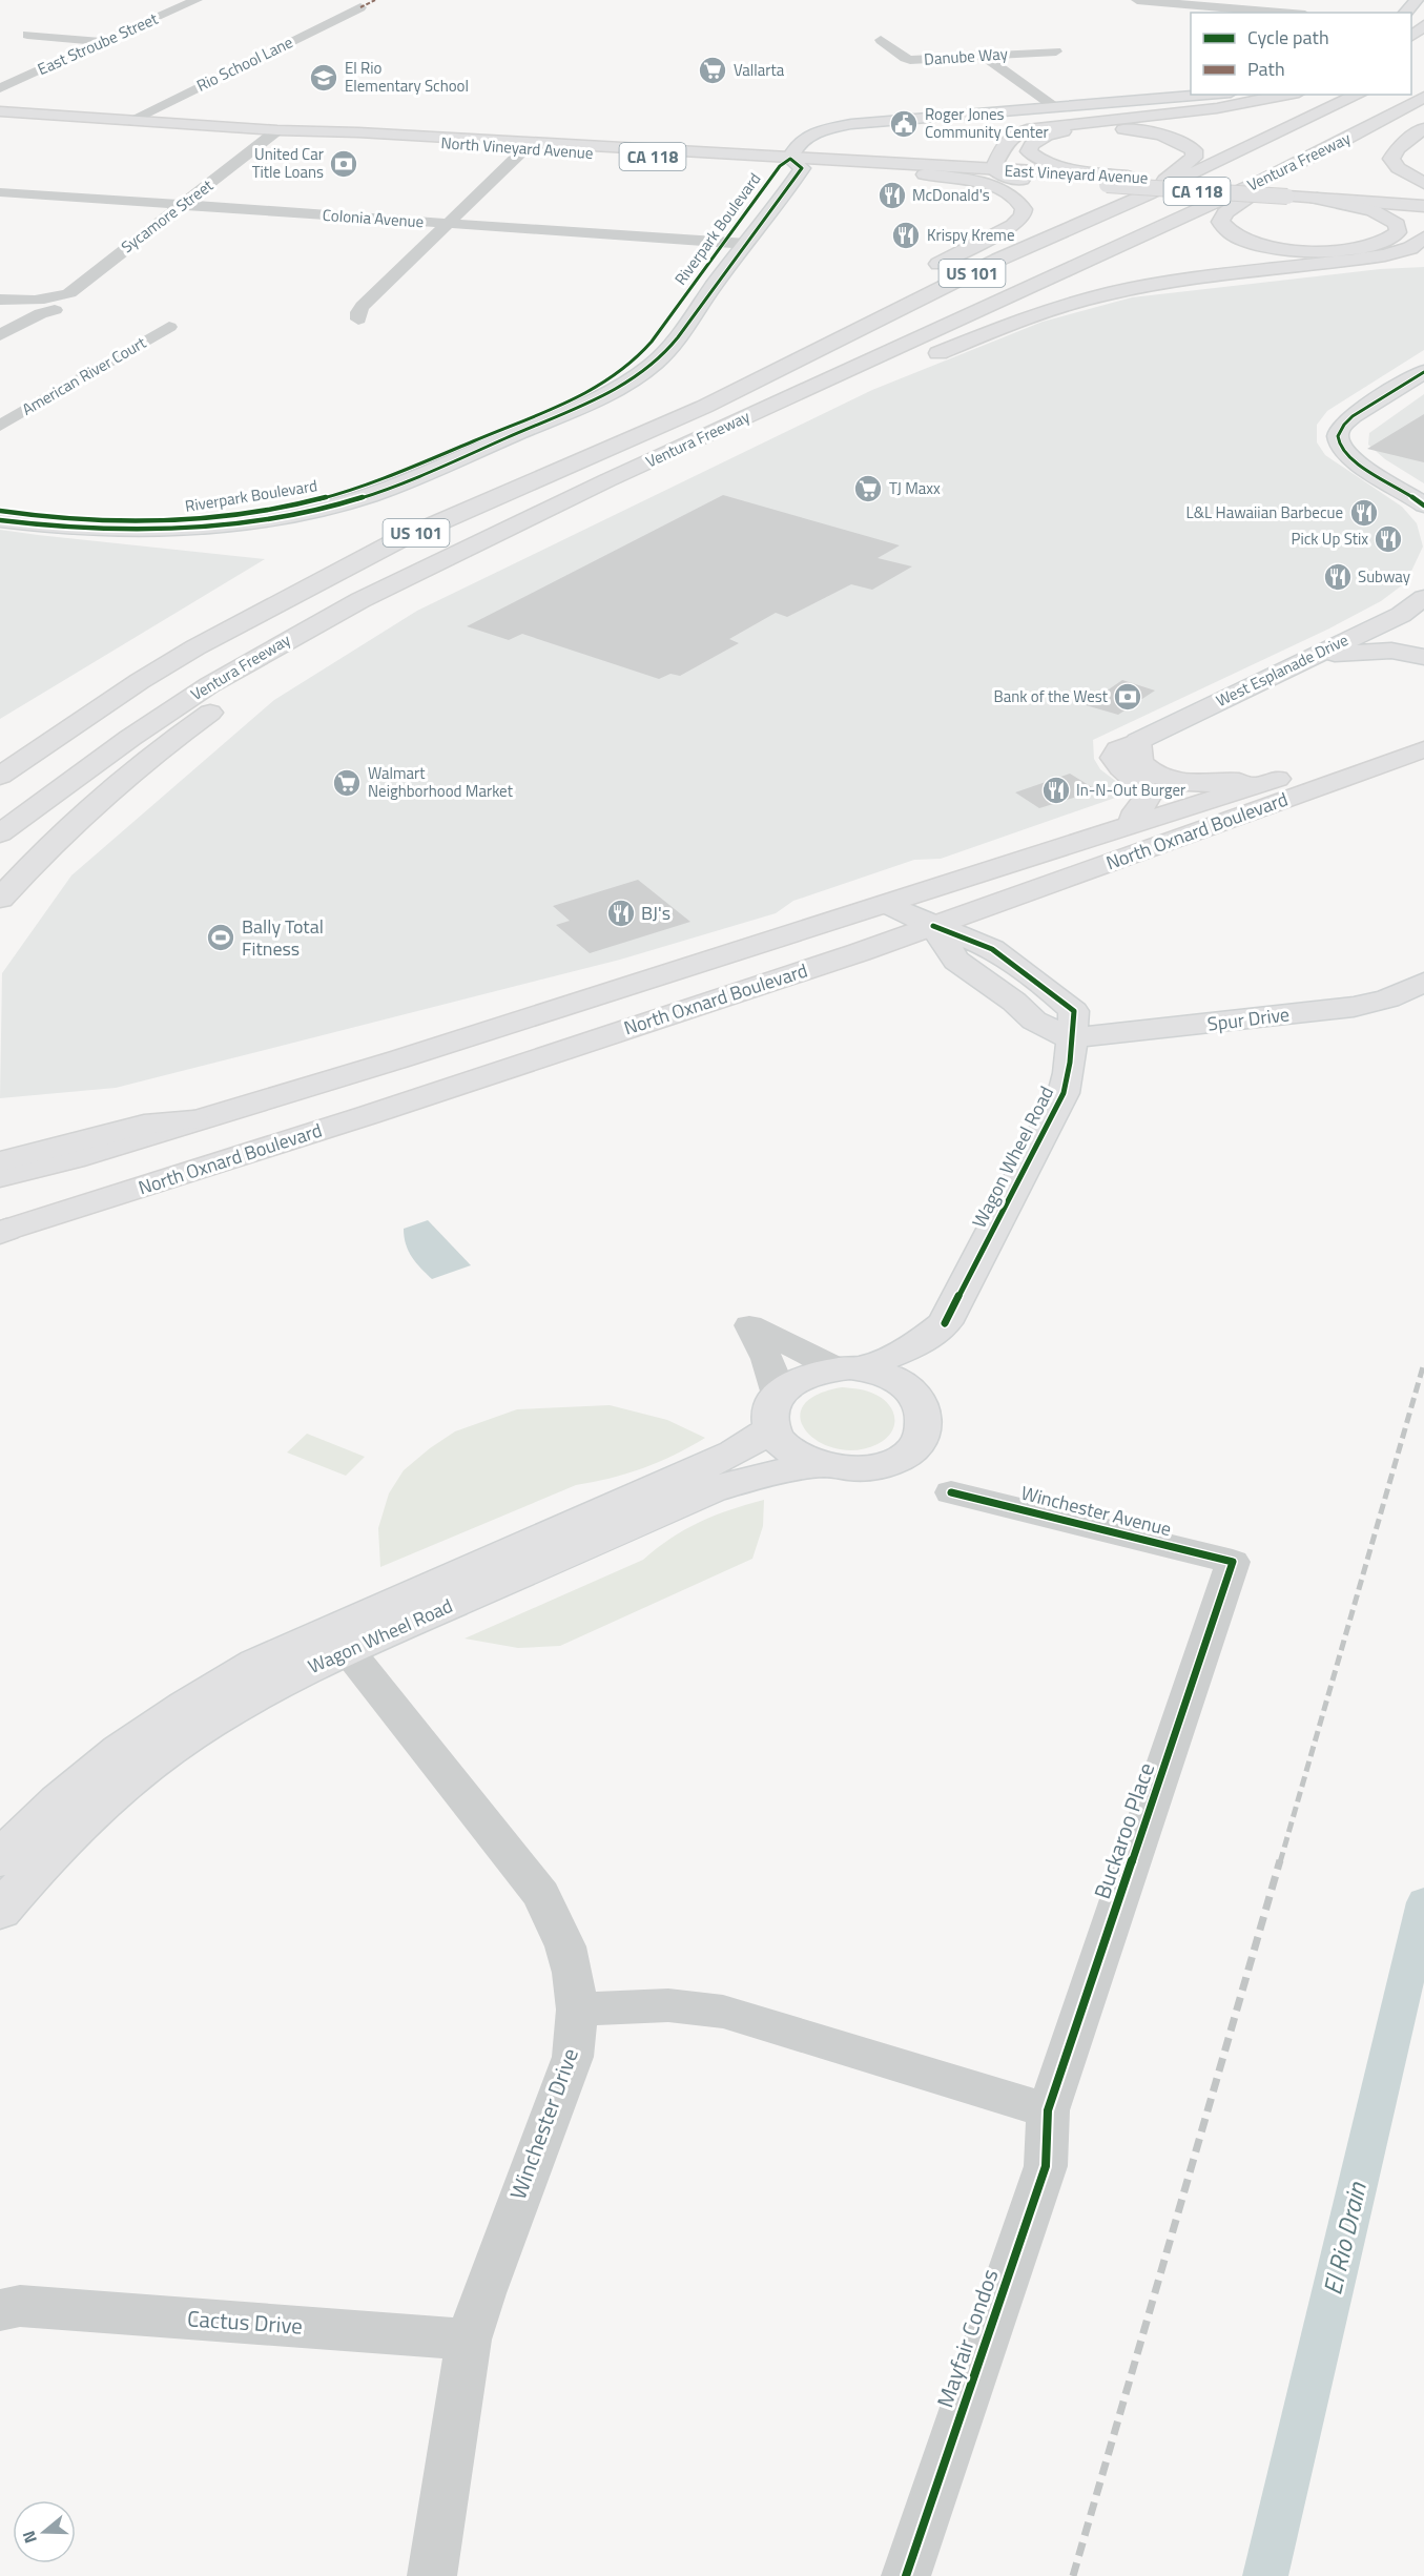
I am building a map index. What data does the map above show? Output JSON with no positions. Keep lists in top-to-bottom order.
{
  "streets": {
    "main road": [
      "North Vineyard Avenue",
      "CA 118",
      "Ventura Freeway",
      "East Vineyard Avenue",
      "Riverpark Boulevard",
      "US 101",
      "West Esplanade Drive",
      "North Oxnard Boulevard",
      "Spur Drive",
      "Wagon Wheel Road"
    ],
    "street": [
      "East Stroube Street",
      "Danube Way",
      "Rio School Lane",
      "Sycamore Street",
      "Colonia Avenue",
      "American River Court",
      "Winchester Avenue",
      "Buckaroo Place",
      "Winchester Drive",
      "Cactus Drive",
      "Mayfair Condos"
    ]
  },
  "crossings": [
    ["Rio School Lane", "North Vineyard Avenue"],
    ["North Vineyard Avenue", "East Vineyard Avenue"],
    ["North Vineyard Avenue", "Sycamore Street"],
    ["North Vineyard Avenue", "Riverpark Boulevard"],
    ["Sycamore Street", "Colonia Avenue"],
    ["Colonia Avenue", "Riverpark Boulevard"],
    ["West Esplanade Drive", "North Oxnard Boulevard"],
    ["North Oxnard Boulevard", "Wagon Wheel Road"],
    ["Spur Drive", "Wagon Wheel Road"],
    ["Wagon Wheel Road", "Winchester Drive"],
    ["Winchester Avenue", "Buckaroo Place"],
    ["Buckaroo Place", "Mayfair Condos"],
    ["Winchester Drive", "Cactus Drive"]
  ],
  "water": ["El Rio Drain"],
  "places": {
    "supermarket": ["Vallarta", "TJ Maxx", "Walmart Neighborhood Market"],
    "school or university": ["El Rio Elementary School"],
    "public building": ["Roger Jones Community Center"],
    "bank": ["United Car Title Loans", "Bank of the West"],
    "restaurant": [
      "McDonald's",
      "Krispy Kreme",
      "L&L Hawaiian Barbecue",
      "Pick Up Stix",
      "Subway",
      "In-N-Out Burger",
      "BJ's"
    ],
    "sports": ["Bally Total Fitness"]
  },
  "legend": ["Cycle path", "Path"],
  "north": "left"
}
